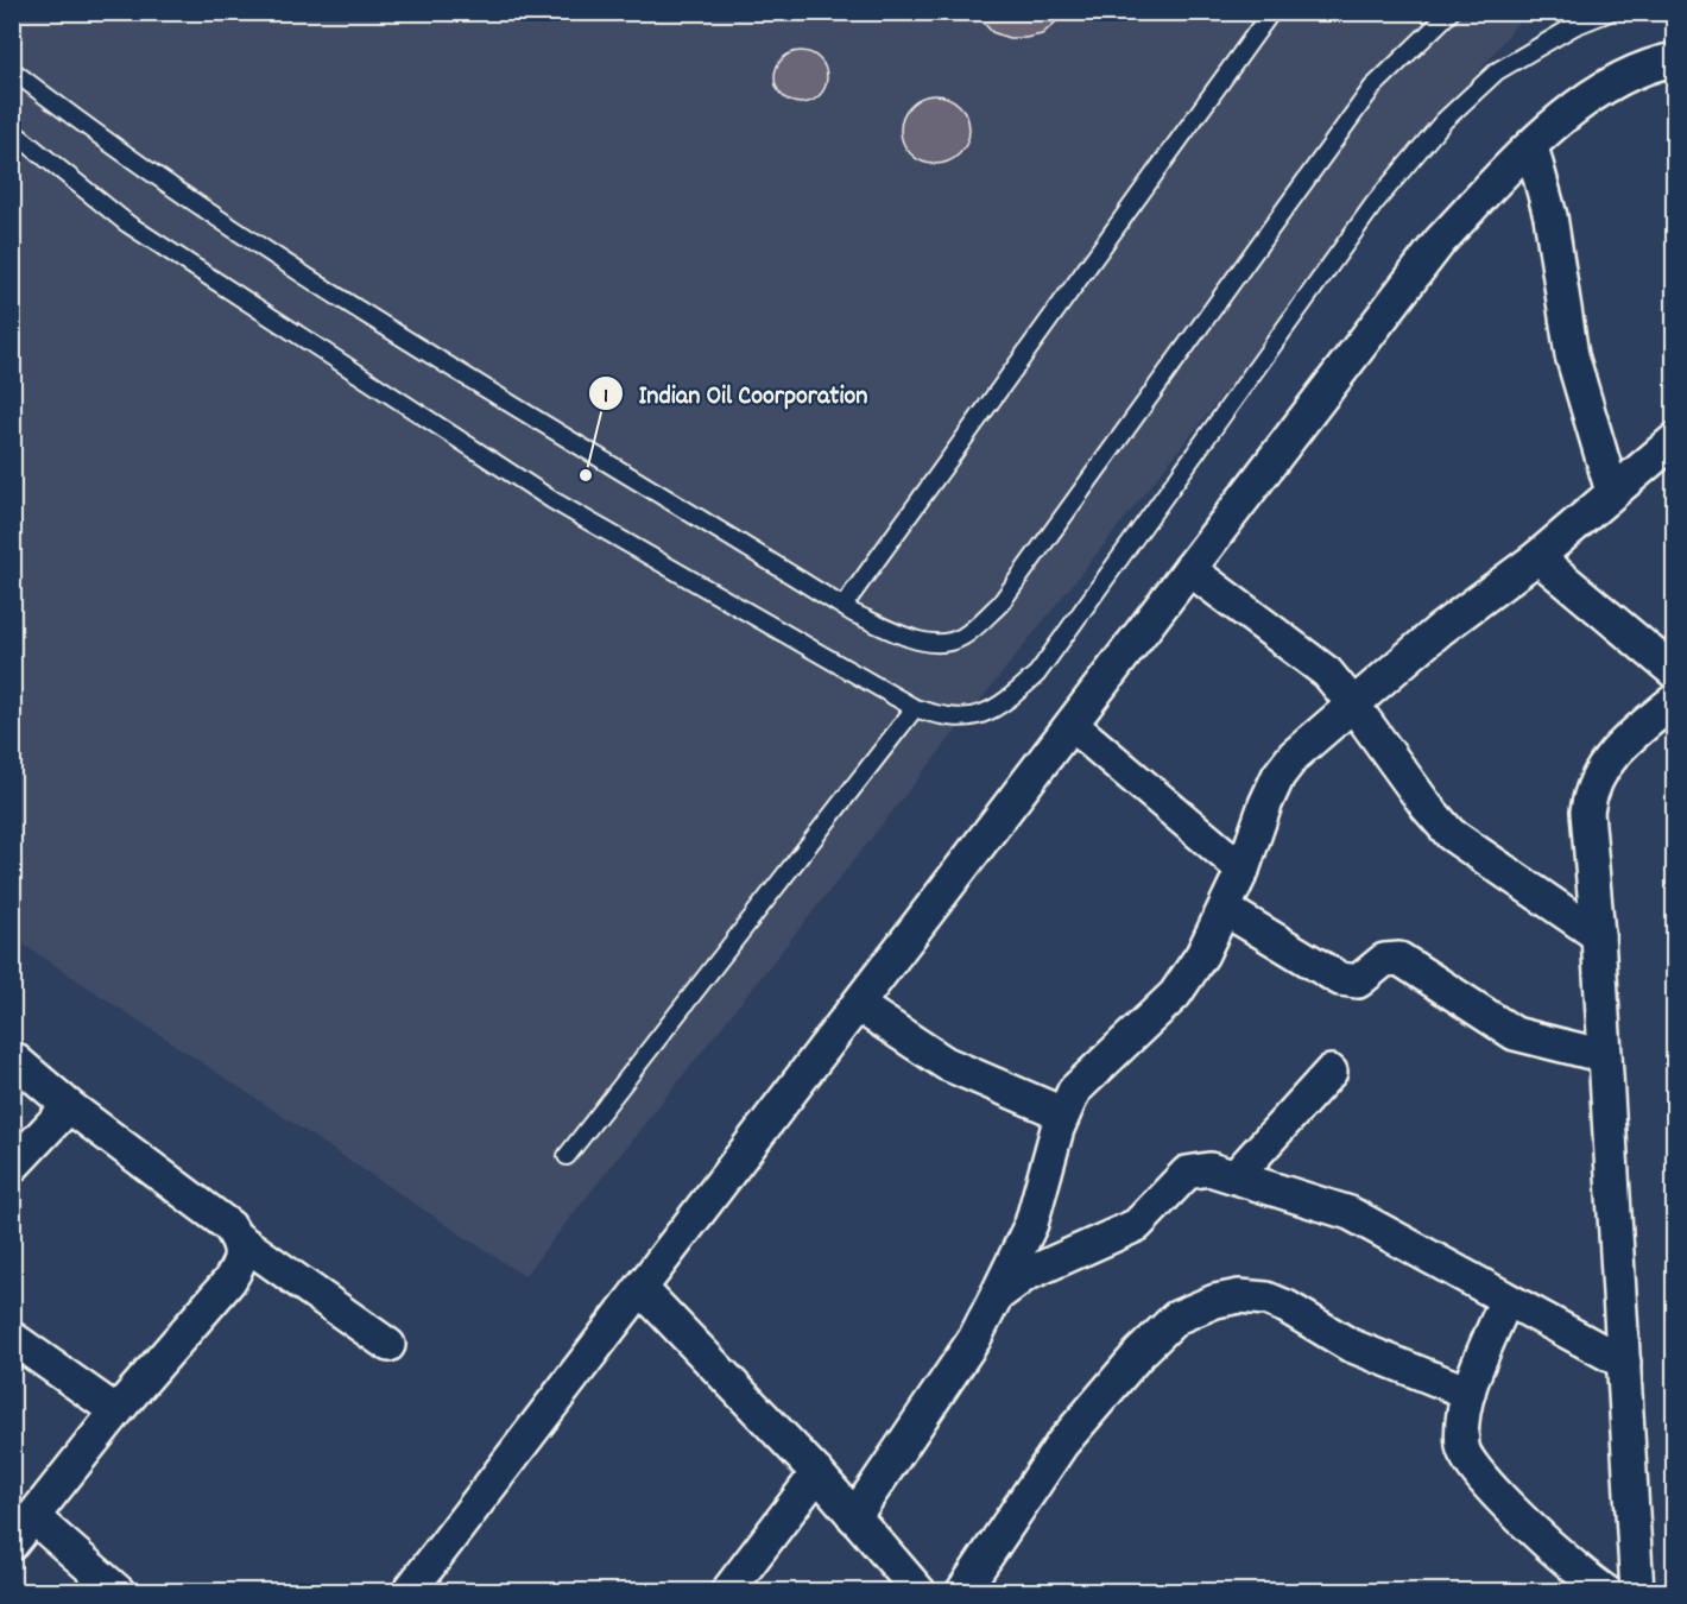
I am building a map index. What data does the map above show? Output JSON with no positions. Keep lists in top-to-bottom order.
{
  "places": ["Indian Oil Coorporation"]
}
